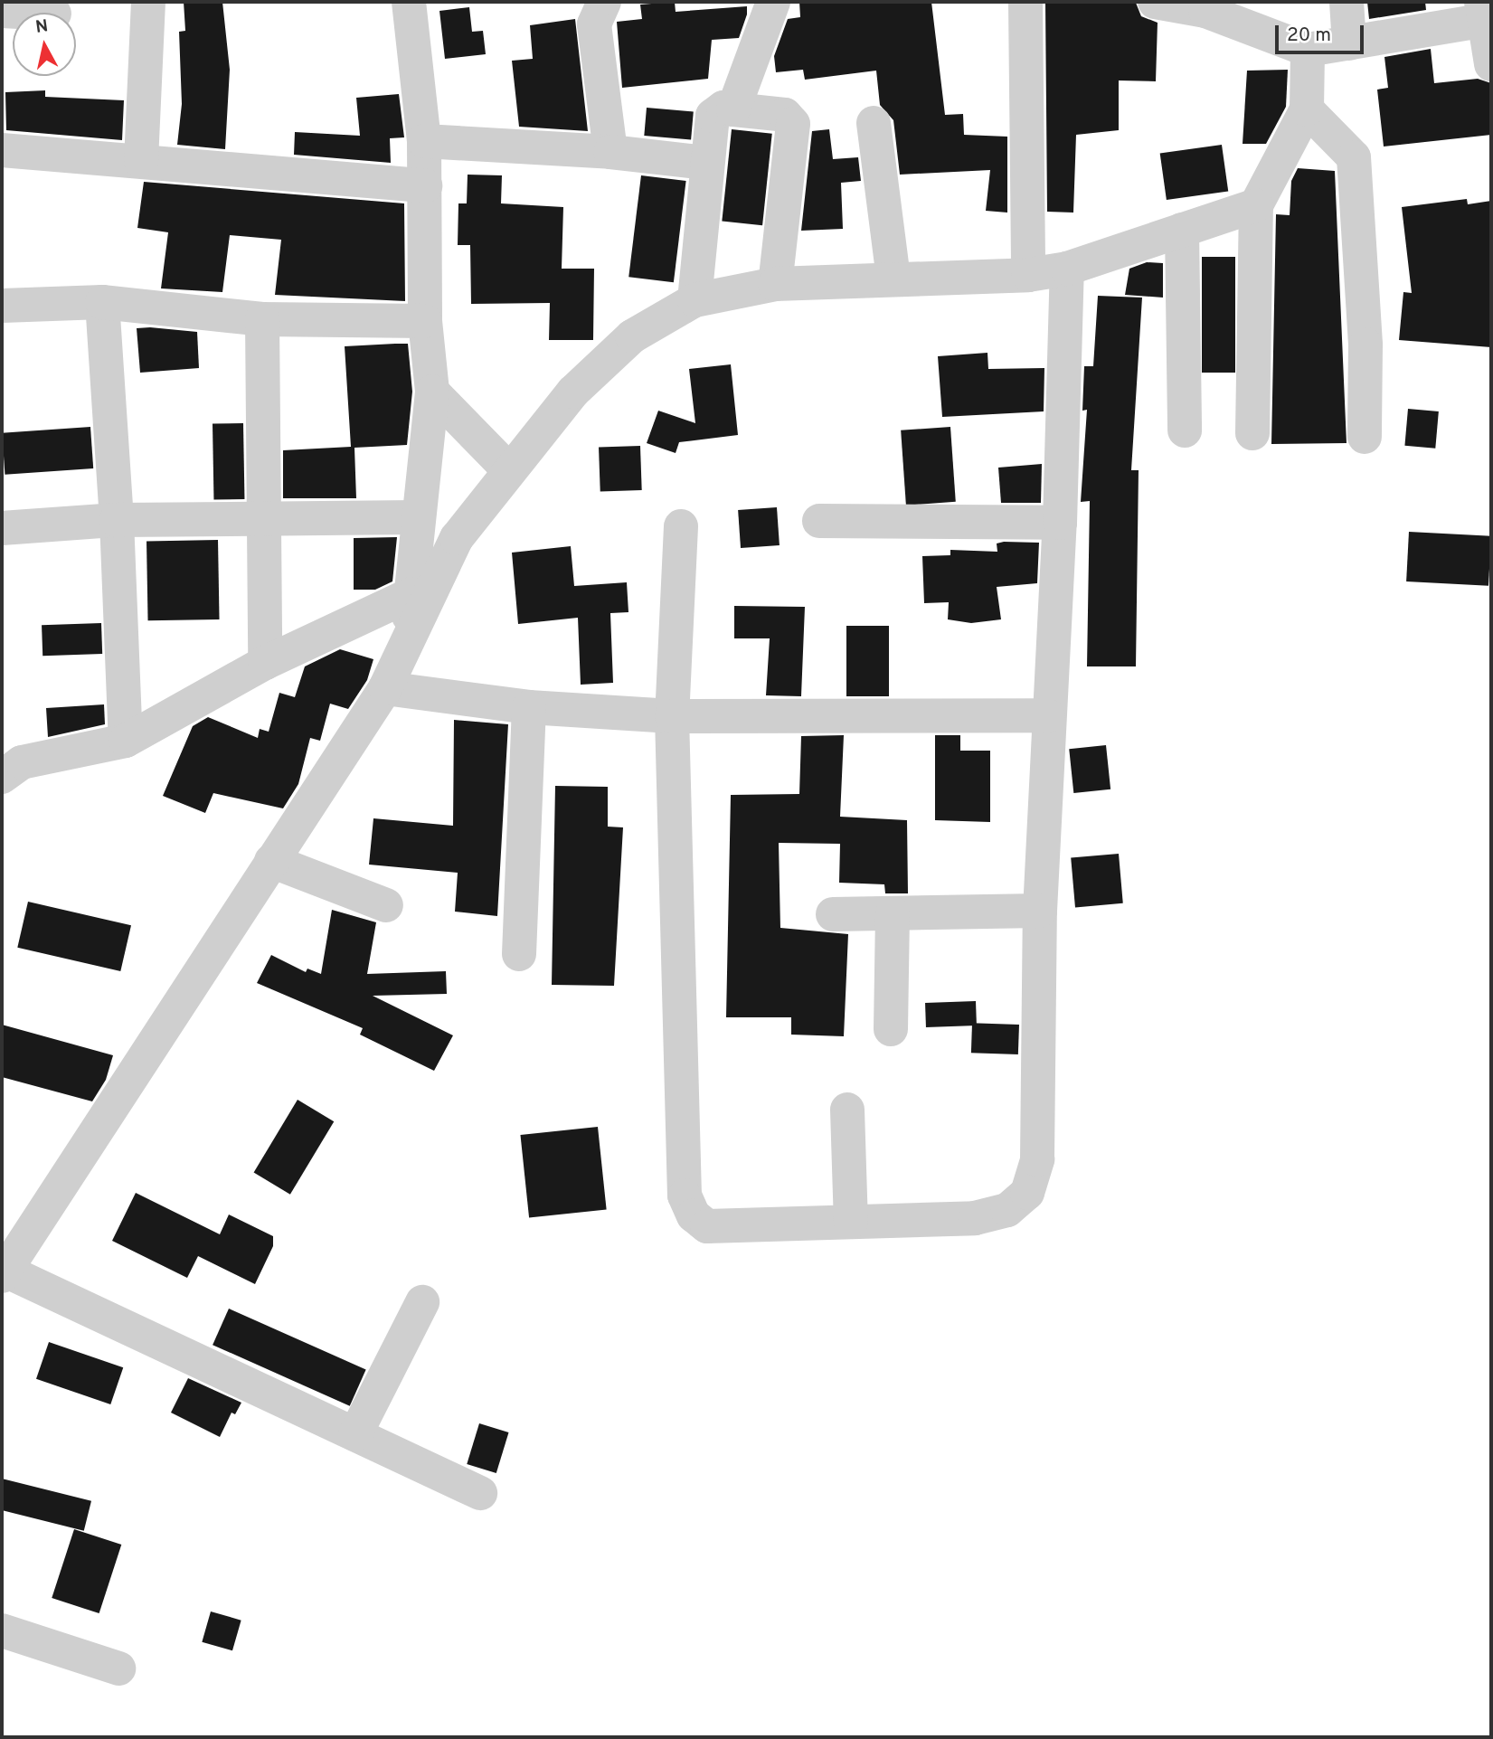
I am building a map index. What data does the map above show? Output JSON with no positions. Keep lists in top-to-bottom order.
{
  "scale_bar": "20 m",
  "north": "top"
}
